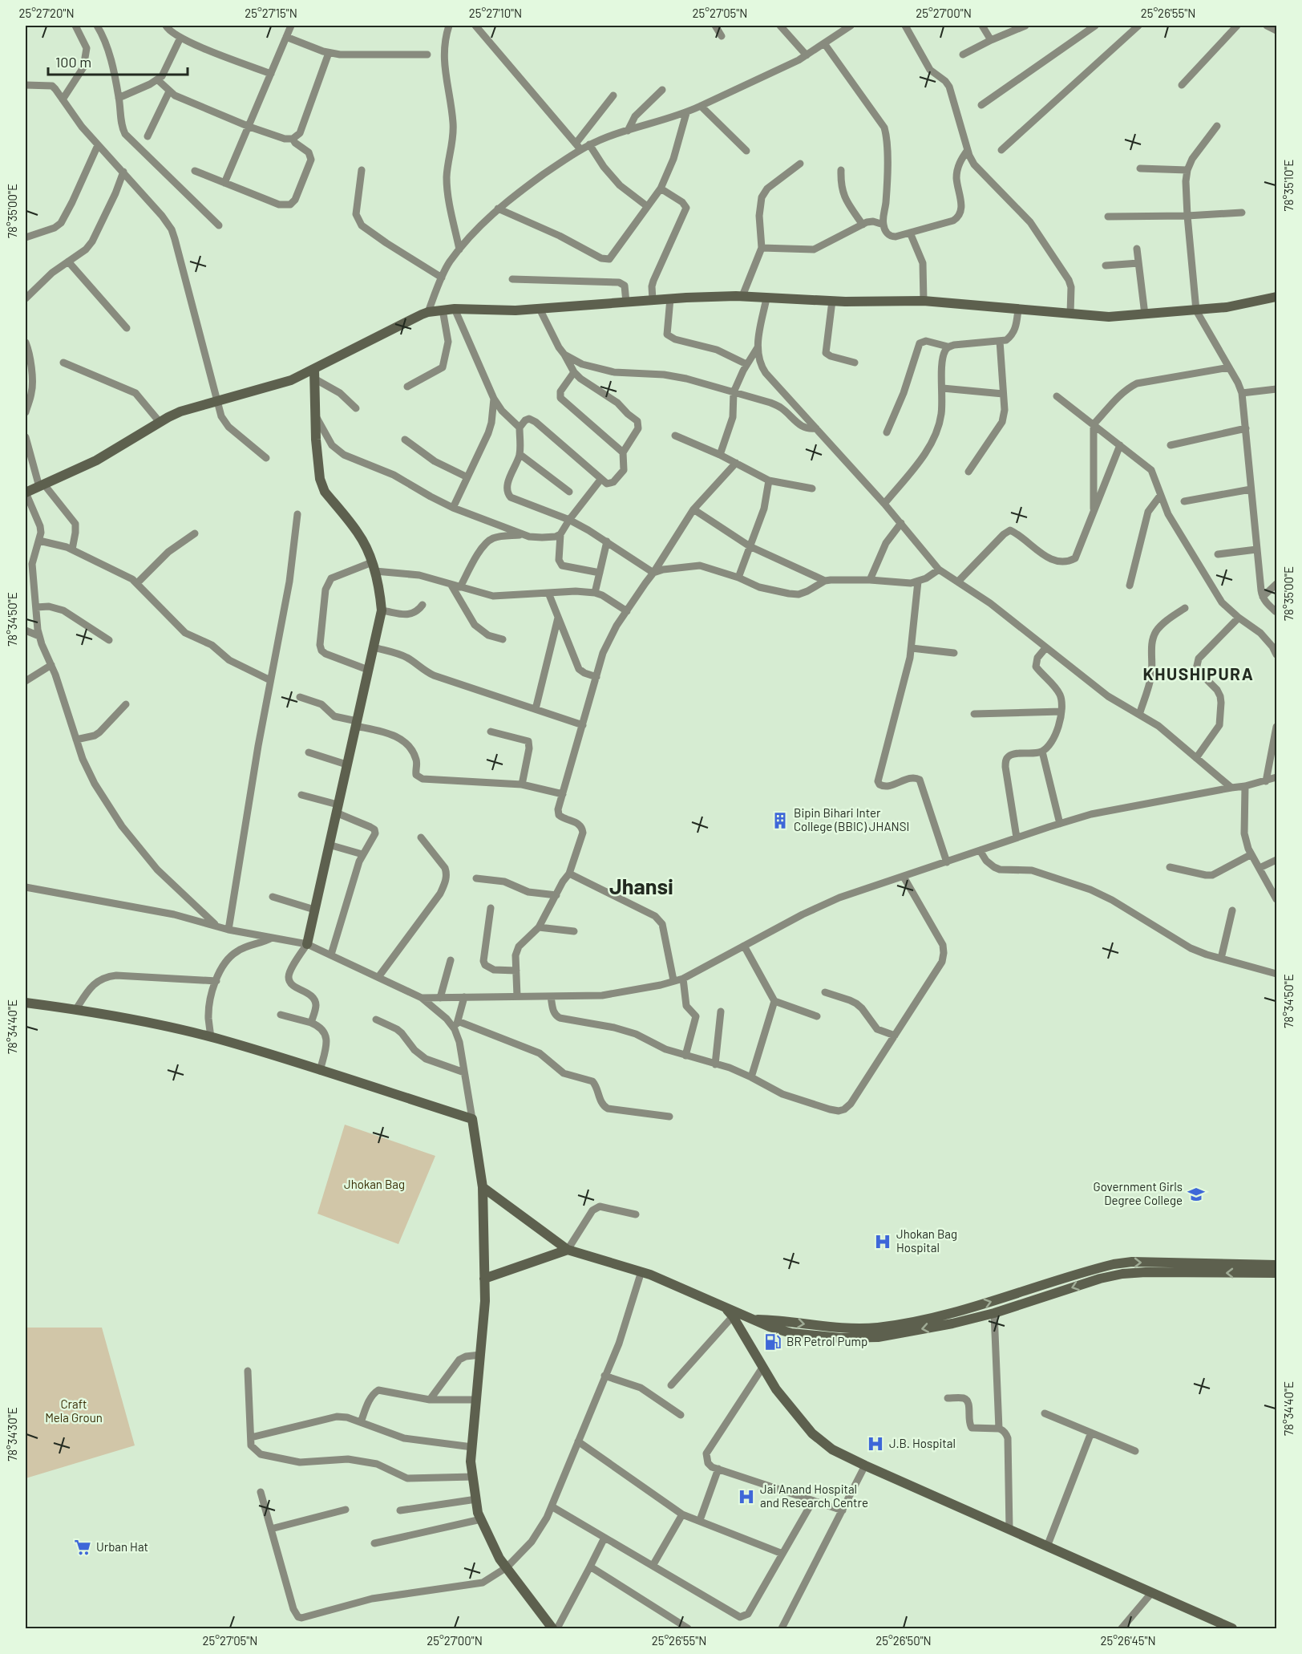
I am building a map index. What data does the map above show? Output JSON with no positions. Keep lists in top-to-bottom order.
{
  "districts": ["KHUSHIPURA", "Jhansi"],
  "parks": ["Jhokan Bag", "Craft Mela Groun"],
  "places": {
    "building": ["Bipin Bihari Inter College (BBIC) JHANSI"],
    "school or university": ["Government Girls Degree College"],
    "hospital": ["Jhokan Bag Hospital", "J.B. Hospital", "Jai Anand Hospital and Research Centre"],
    "fuel station": ["BR Petrol Pump"],
    "supermarket": ["Urban Hat"]
  },
  "scale_bar": "100 m",
  "coordinates": [
    "25°27'20\"N",
    "25°27'15\"N",
    "25°27'10\"N",
    "25°27'05\"N",
    "25°27'00\"N",
    "25°26'55\"N",
    "78°35'10\"E",
    "78°35'00\"E",
    "78°34'50\"E",
    "78°34'40\"E",
    "78°34'30\"E",
    "25°26'50\"N",
    "25°26'45\"N"
  ]
}
